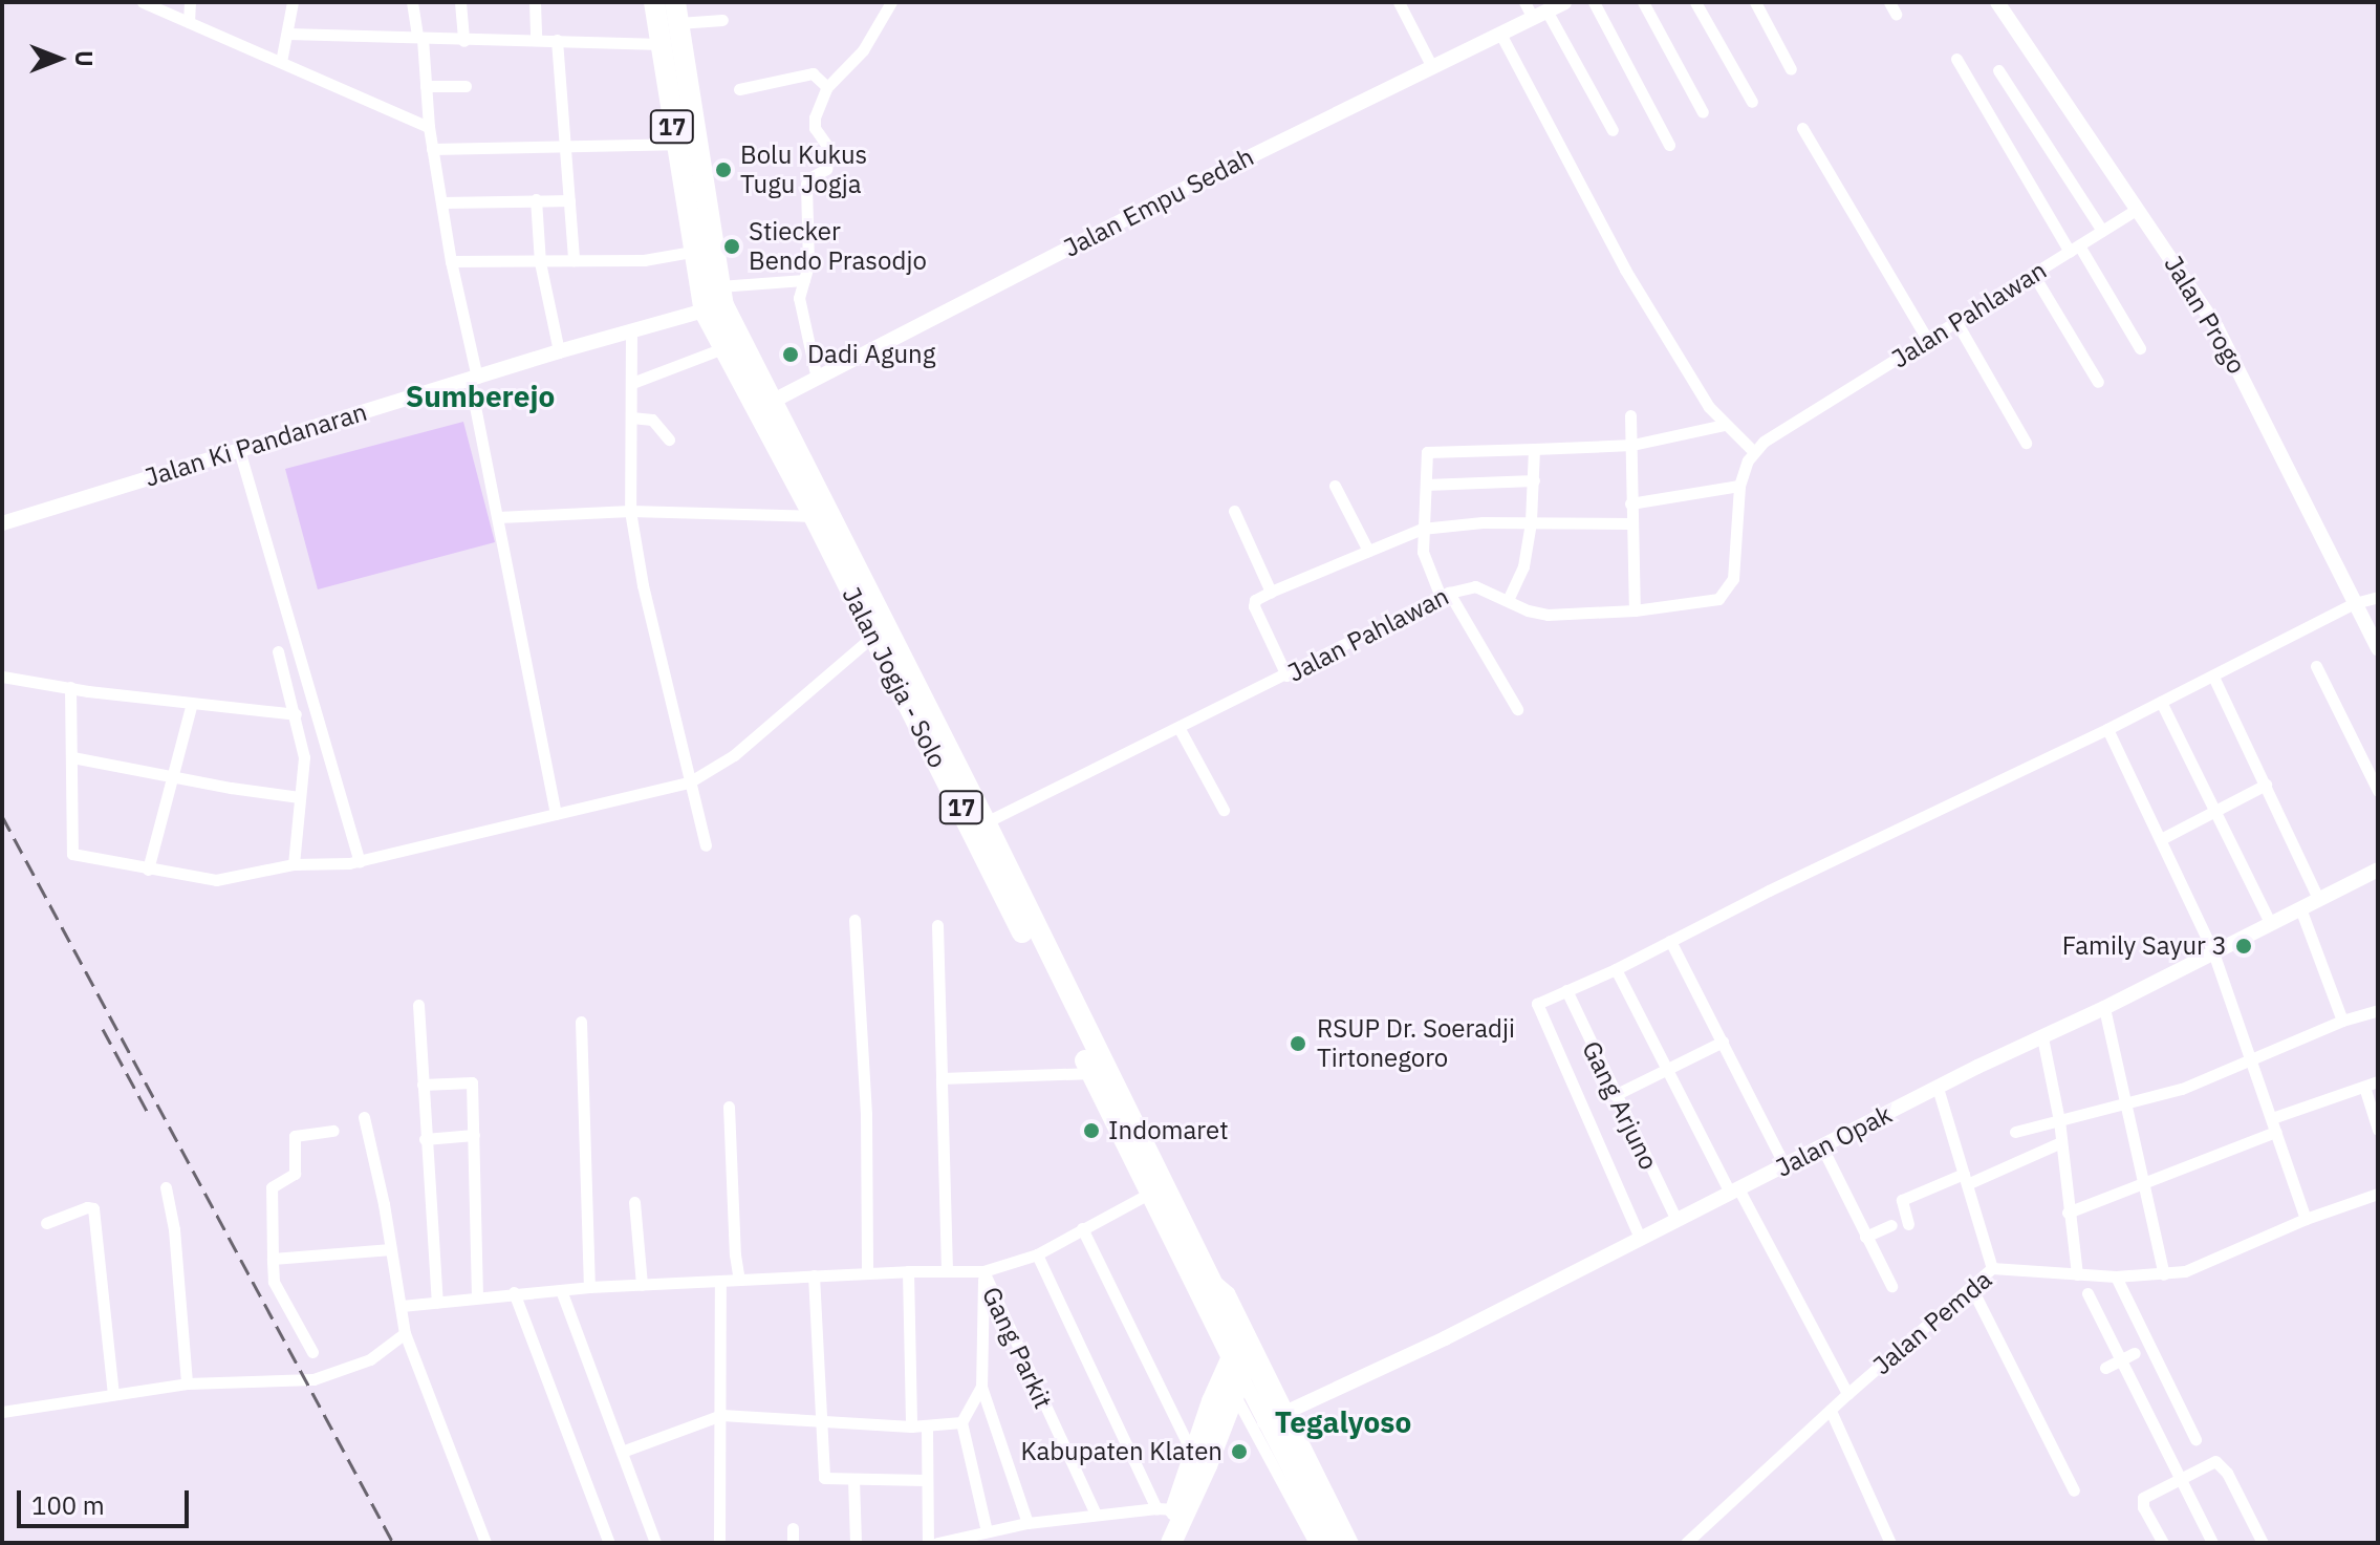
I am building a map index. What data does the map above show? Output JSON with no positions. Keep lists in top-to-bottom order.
{
  "streets": {
    "highway": ["17", "Jalan Jogja - Solo"],
    "street": [
      "Jalan Empu Sedah",
      "Jalan Pahlawan",
      "Jalan Progo",
      "Jalan Ki Pandanaran",
      "Gang Arjuno",
      "Jalan Opak",
      "Jalan Pemda",
      "Gang Parkit"
    ]
  },
  "crossings": [
    ["Jalan Empu Sedah", "Jalan Jogja - Solo"],
    ["Jalan Pahlawan", "Jalan Progo"],
    ["Jalan Pahlawan", "Jalan Jogja - Solo"],
    ["Jalan Ki Pandanaran", "Jalan Jogja - Solo"],
    ["Gang Arjuno", "Jalan Opak"]
  ],
  "districts": ["Sumberejo", "Tegalyoso"],
  "places": [
    "Bolu Kukus Tugu Jogja",
    "Stiecker Bendo Prasodjo",
    "Dadi Agung",
    "Family Sayur 3",
    "RSUP Dr. Soeradji Tirtonegoro",
    "Indomaret",
    "Kabupaten Klaten"
  ],
  "scale_bar": "100 m",
  "north": "right"
}
